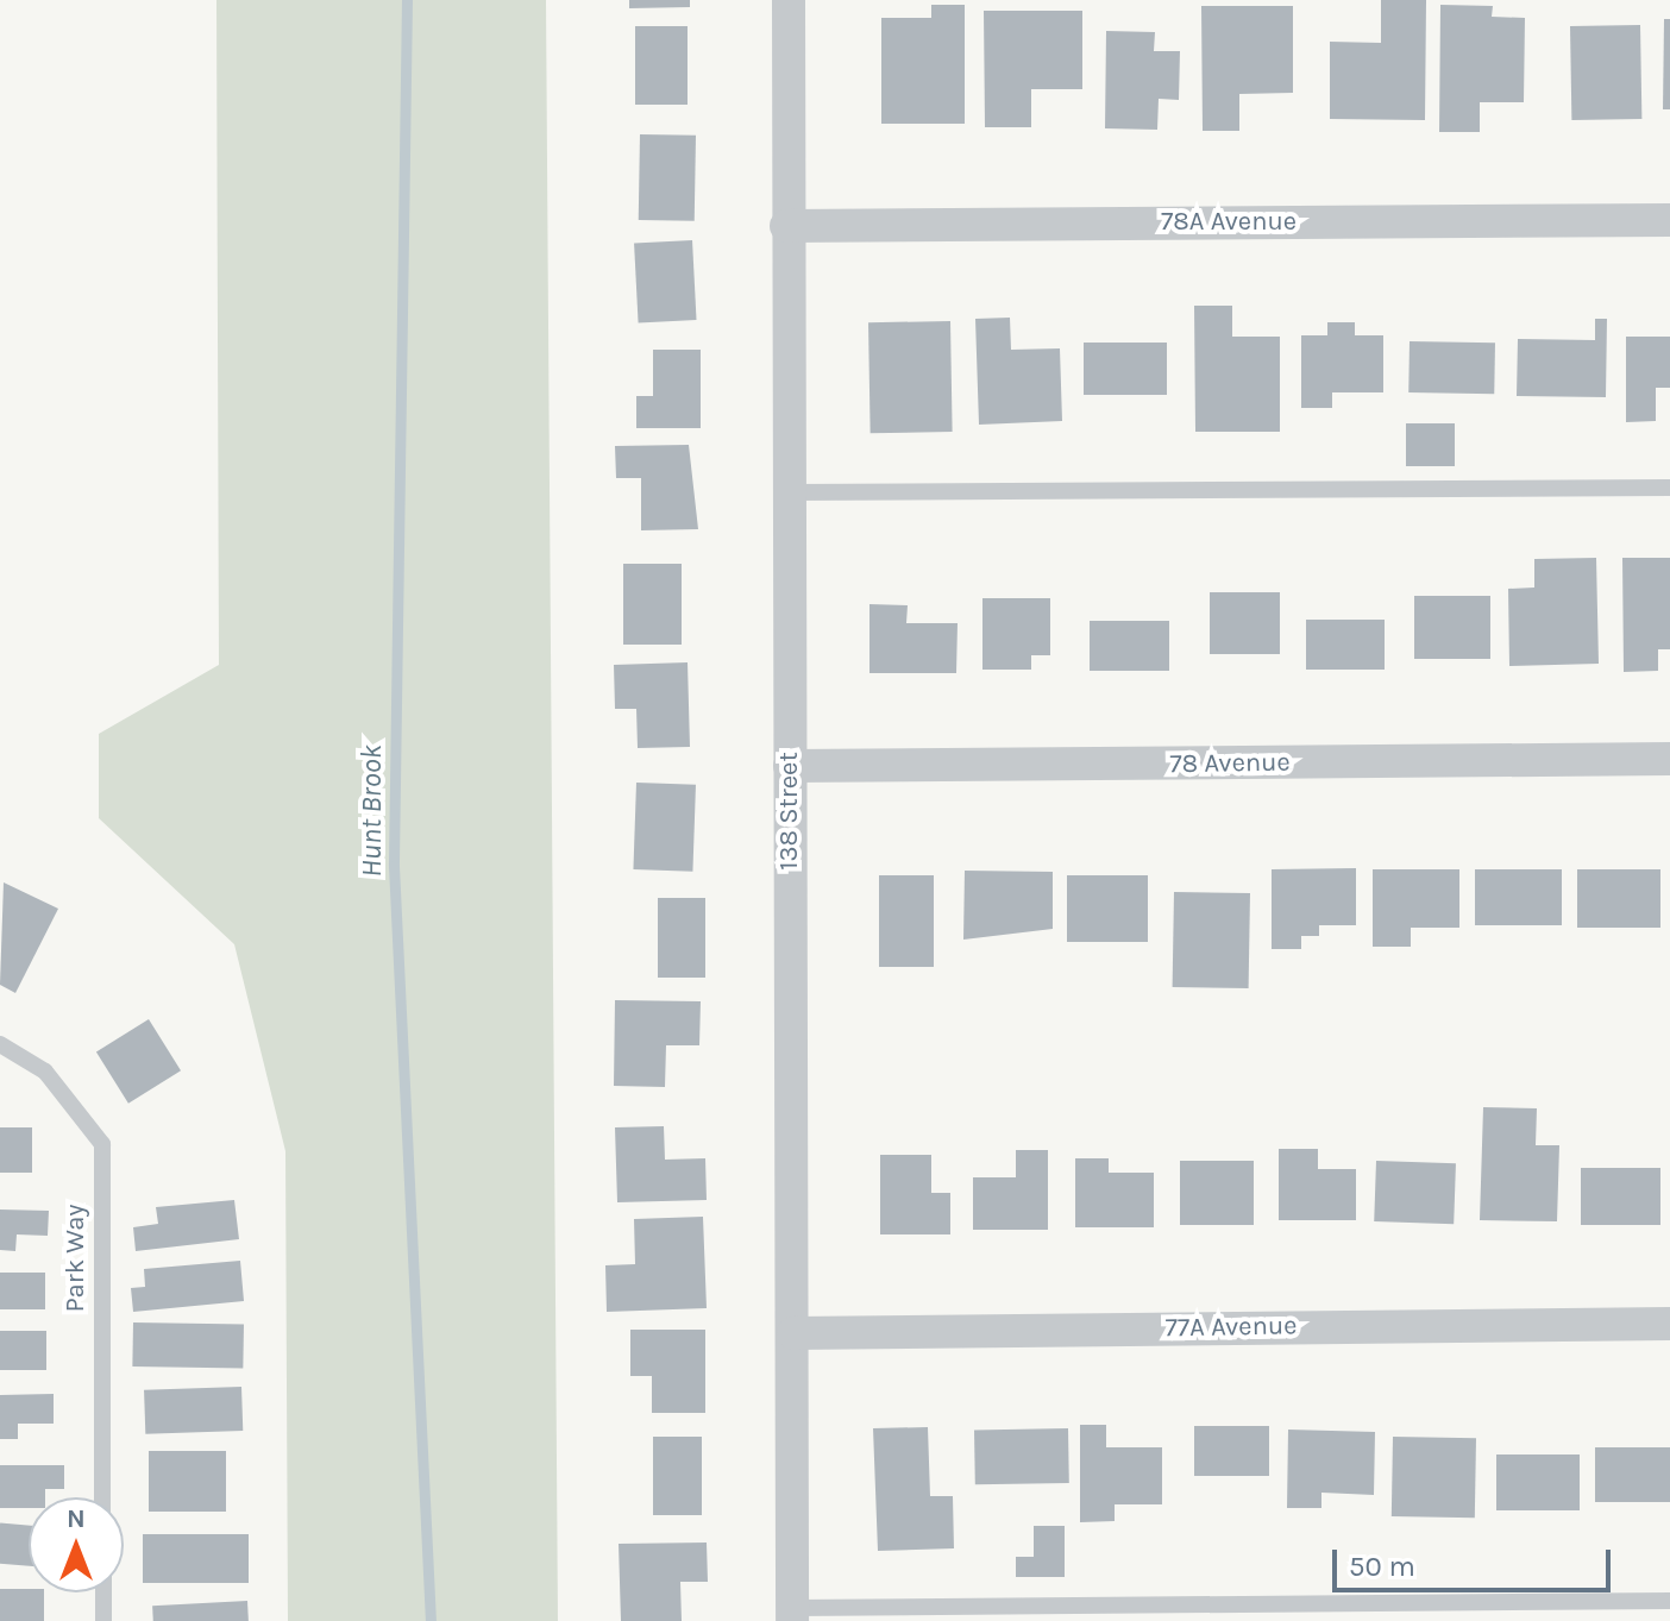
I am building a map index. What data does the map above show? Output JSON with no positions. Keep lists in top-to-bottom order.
{
  "streets": {
    "street": [
      "78A Avenue",
      "78 Avenue",
      "138 Street",
      "77A Avenue"
    ],
    "lane": ["Park Way"]
  },
  "crossings": [
    ["78A Avenue", "138 Street"],
    ["78 Avenue", "138 Street"],
    ["138 Street", "77A Avenue"]
  ],
  "water": ["Hunt Brook"],
  "scale_bar": "50 m",
  "north": "top"
}
